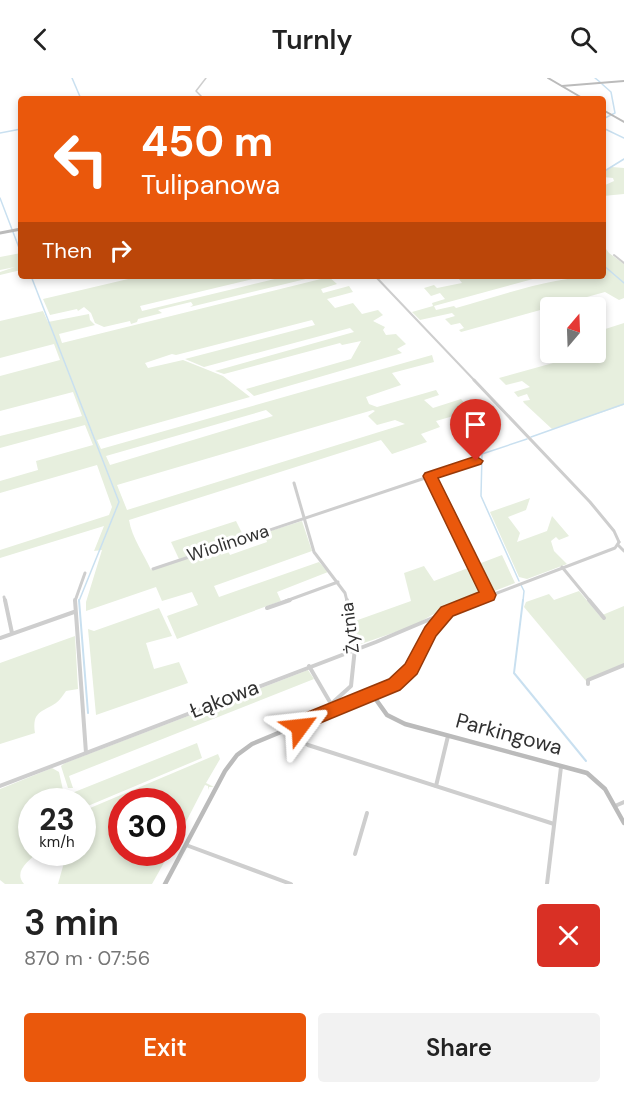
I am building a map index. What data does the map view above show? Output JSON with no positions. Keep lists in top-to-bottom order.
{
  "streets": {
    "street": [
      "Wiolinowa",
      "Żytnia",
      "Łąkowa",
      "Parkingowa"
    ]
  },
  "crossings": [
    ["Wiolinowa", "Żytnia"],
    ["Żytnia", "Łąkowa"]
  ],
  "north": "top",
  "page": {
    "header": "Turnly",
    "turn": ["450 m", "Tulipanowa"],
    "then": "Then",
    "speed": "23 km/h",
    "limit": "30",
    "heading": ["3 min", "870 m · 07:56"],
    "buttons": ["Exit", "Share"]
  }
}
